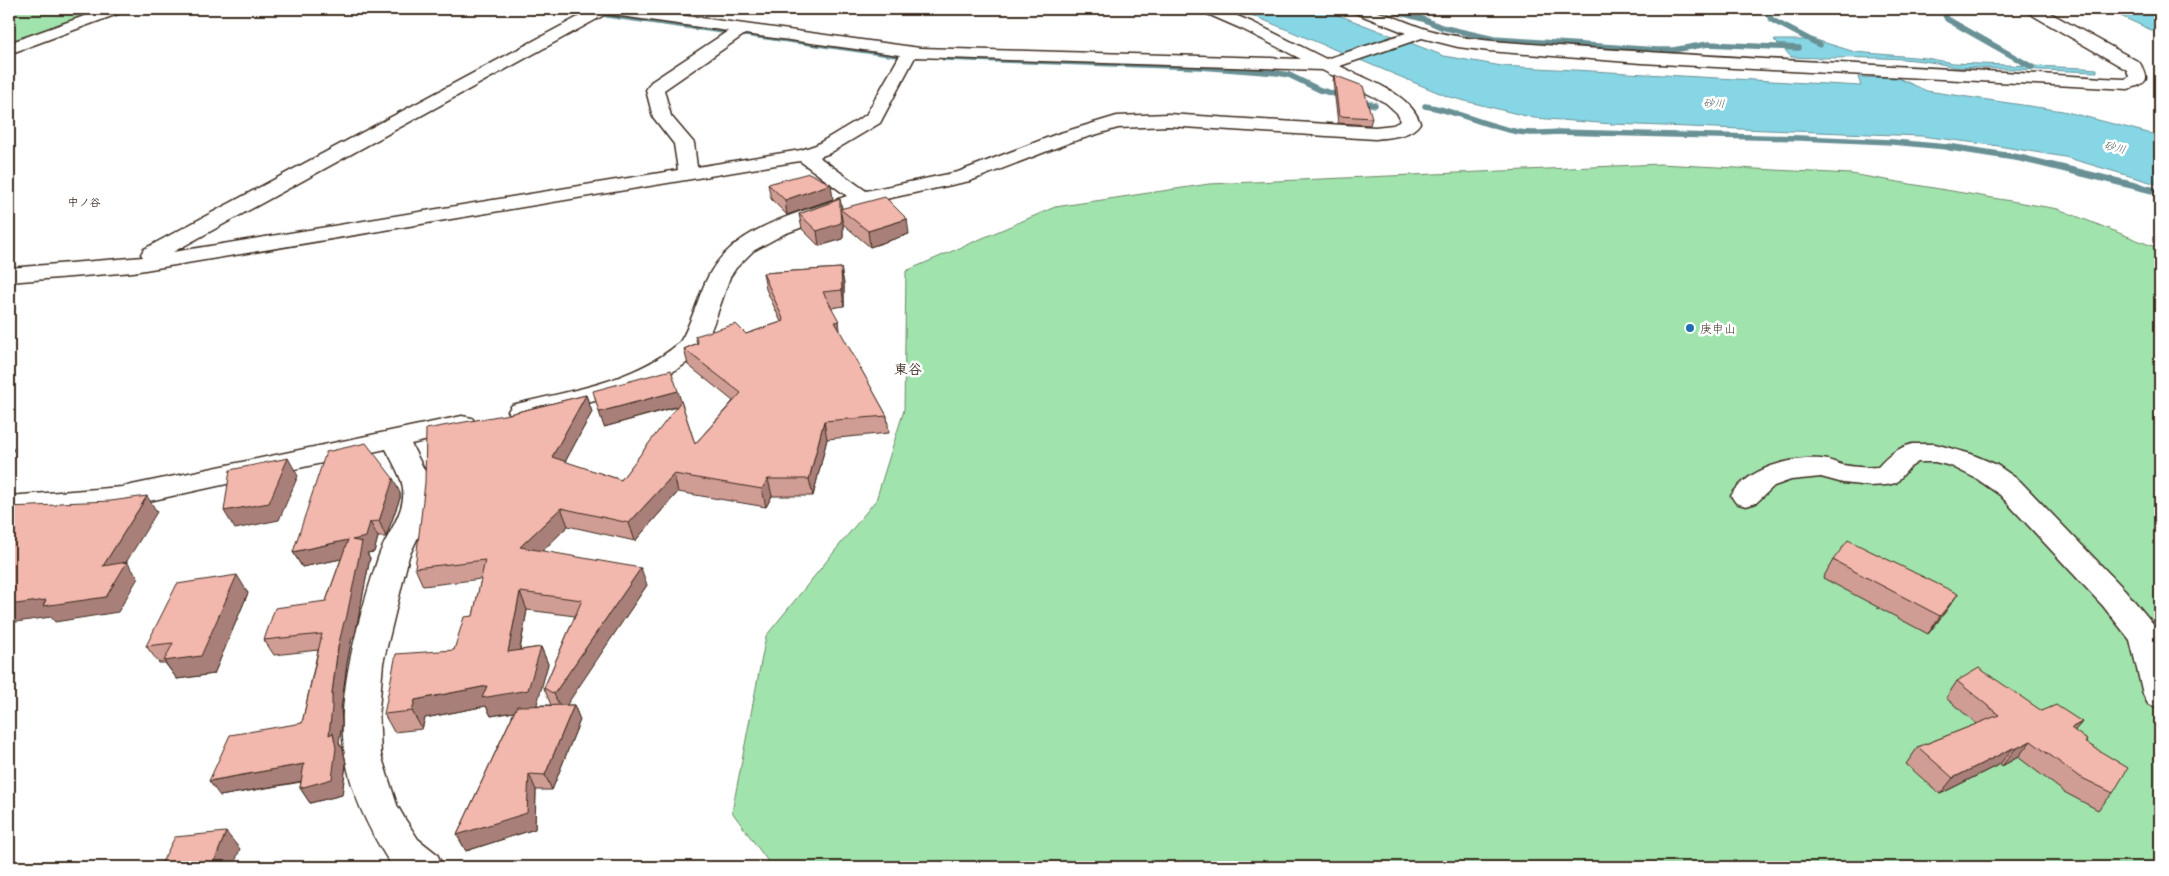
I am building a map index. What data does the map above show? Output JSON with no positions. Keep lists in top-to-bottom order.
{
  "districts": ["中ノ谷", "東谷"],
  "water": ["砂川"],
  "places": ["庚申山"]
}
